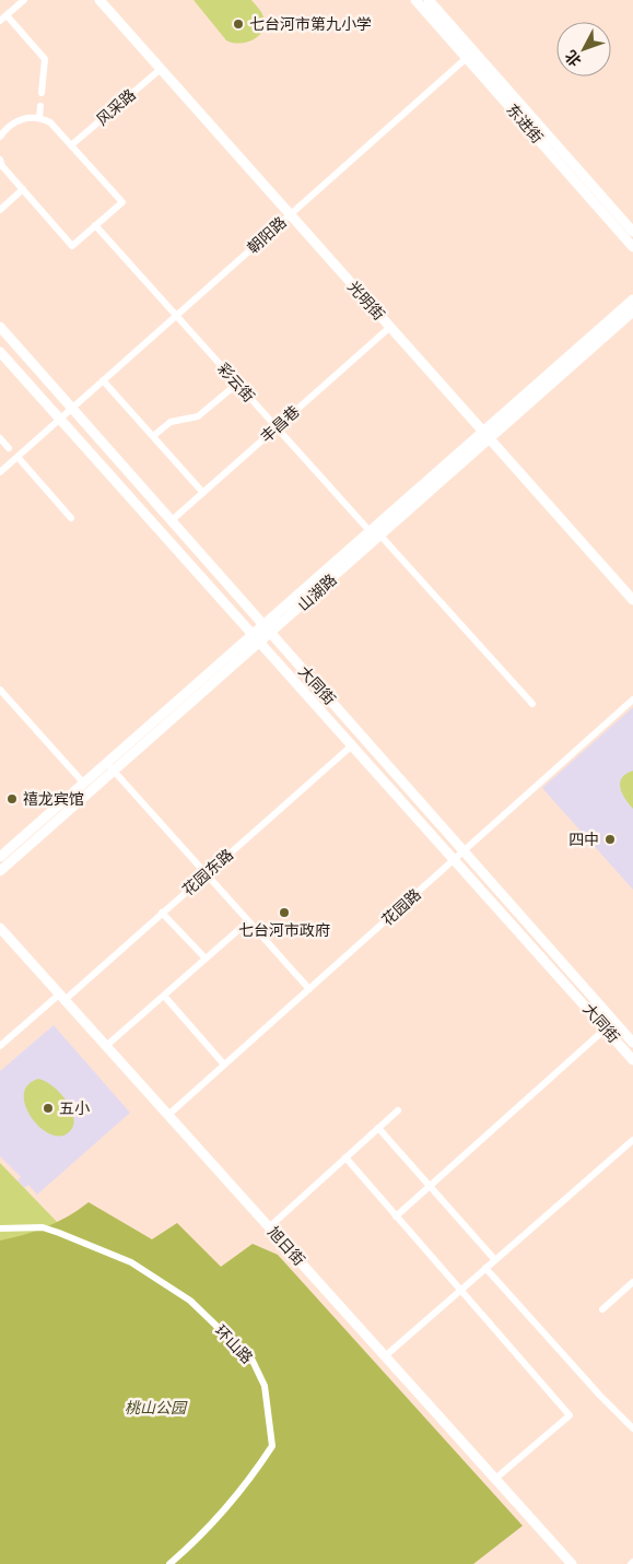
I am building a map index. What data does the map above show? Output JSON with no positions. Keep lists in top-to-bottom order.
{
  "streets": {
    "main road": [
      "东进街",
      "光明街",
      "山湖路",
      "大同街",
      "旭日街"
    ],
    "street": [
      "风采路",
      "朝阳路",
      "彩云街",
      "丰昌巷",
      "花园东路",
      "花园路",
      "环山路"
    ]
  },
  "crossings": [
    ["风采路", "光明街"],
    ["东进街", "朝阳路"],
    ["朝阳路", "光明街"],
    ["朝阳路", "彩云街"],
    ["朝阳路", "大同街"],
    ["光明街", "丰昌巷"],
    ["光明街", "山湖路"],
    ["彩云街", "丰昌巷"],
    ["彩云街", "山湖路"],
    ["丰昌巷", "大同街"],
    ["山湖路", "大同街"],
    ["大同街", "花园东路"],
    ["大同街", "花园路"],
    ["花园东路", "旭日街"],
    ["花园路", "旭日街"]
  ],
  "parks": ["桃山公园"],
  "places": [
    "七台河市第九小学",
    "禧龙宾馆",
    "四中",
    "七台河市政府",
    "五小"
  ],
  "north": "bottom left"
}
